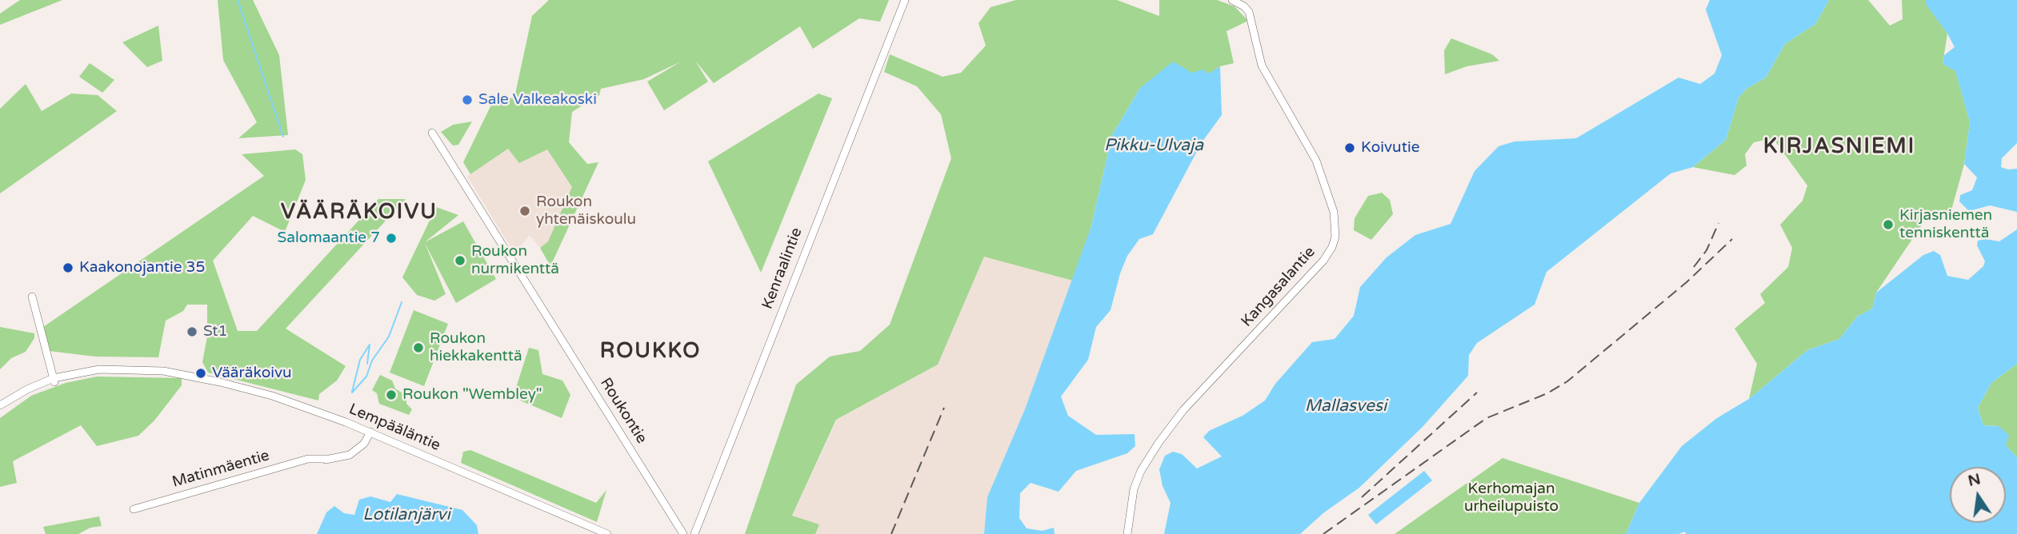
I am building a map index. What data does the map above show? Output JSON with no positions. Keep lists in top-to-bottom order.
{
  "streets": {
    "street": [
      "Kenraalintie",
      "Kangasalantie",
      "Roukontie",
      "Lempääläntie",
      "Matinmäentie"
    ]
  },
  "crossings": [
    ["Lempääläntie", "Matinmäentie"]
  ],
  "districts": ["KIRJASNIEMI", "VÄÄRÄKOIVU", "ROUKKO"],
  "water": ["Pikku-Ulvaja", "Mallasvesi", "Lotilanjärvi"],
  "parks": ["Kerhomajan urheilupuisto"],
  "places": [
    "Sale Valkeakoski",
    "Koivutie",
    "Roukon yhtenäiskoulu",
    "Kirjasniemen tenniskenttä",
    "Salomaantie 7",
    "Roukon nurmikenttä",
    "Kaakonojantie 35",
    "St1",
    "Roukon hiekkakenttä",
    "Vääräkoivu",
    "Roukon \"Wembley\""
  ],
  "north": "top"
}
